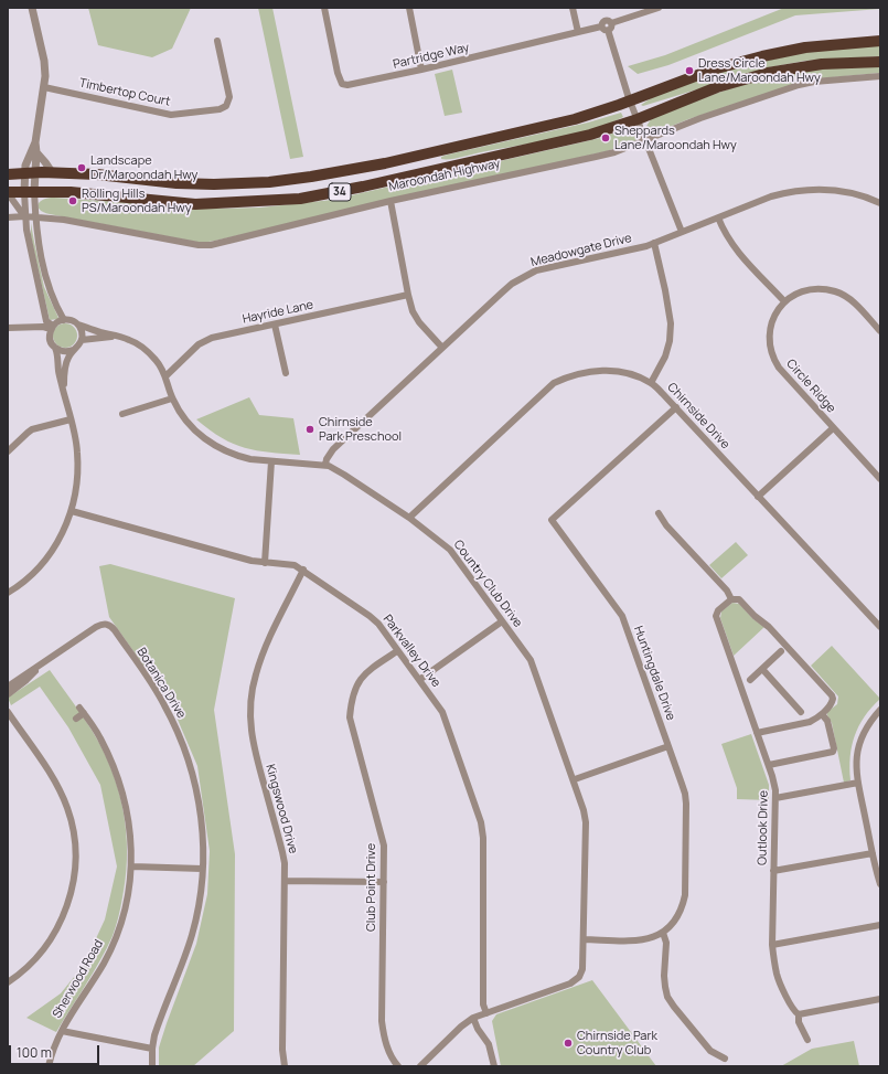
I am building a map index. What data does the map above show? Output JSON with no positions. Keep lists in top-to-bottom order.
{
  "streets": {
    "highway": ["Maroondah Highway", "34"],
    "street": [
      "Partridge Way",
      "Timbertop Court",
      "Meadowgate Drive",
      "Hayride Lane",
      "Circle Ridge",
      "Chirnside Drive",
      "Country Club Drive",
      "Parkvalley Drive",
      "Huntingdale Drive",
      "Botanica Drive",
      "Kingswood Drive",
      "Outlook Drive",
      "Club Point Drive",
      "Sherwood Road"
    ]
  },
  "crossings": [
    ["Meadowgate Drive", "Country Club Drive"],
    ["Hayride Lane", "Country Club Drive"],
    ["Chirnside Drive", "Country Club Drive"],
    ["Chirnside Drive", "Huntingdale Drive"],
    ["Country Club Drive", "Parkvalley Drive"],
    ["Country Club Drive", "Huntingdale Drive"],
    ["Parkvalley Drive", "Kingswood Drive"],
    ["Parkvalley Drive", "Club Point Drive"]
  ],
  "places": [
    "Dress Circle Lane/Maroondah Hwy",
    "Sheppards Lane/Maroondah Hwy",
    "Landscape Dr/Maroondah Hwy",
    "Rolling Hills PS/Maroondah Hwy",
    "Chirnside Park Preschool",
    "Chirnside Park Country Club"
  ],
  "scale_bar": "100 m"
}
